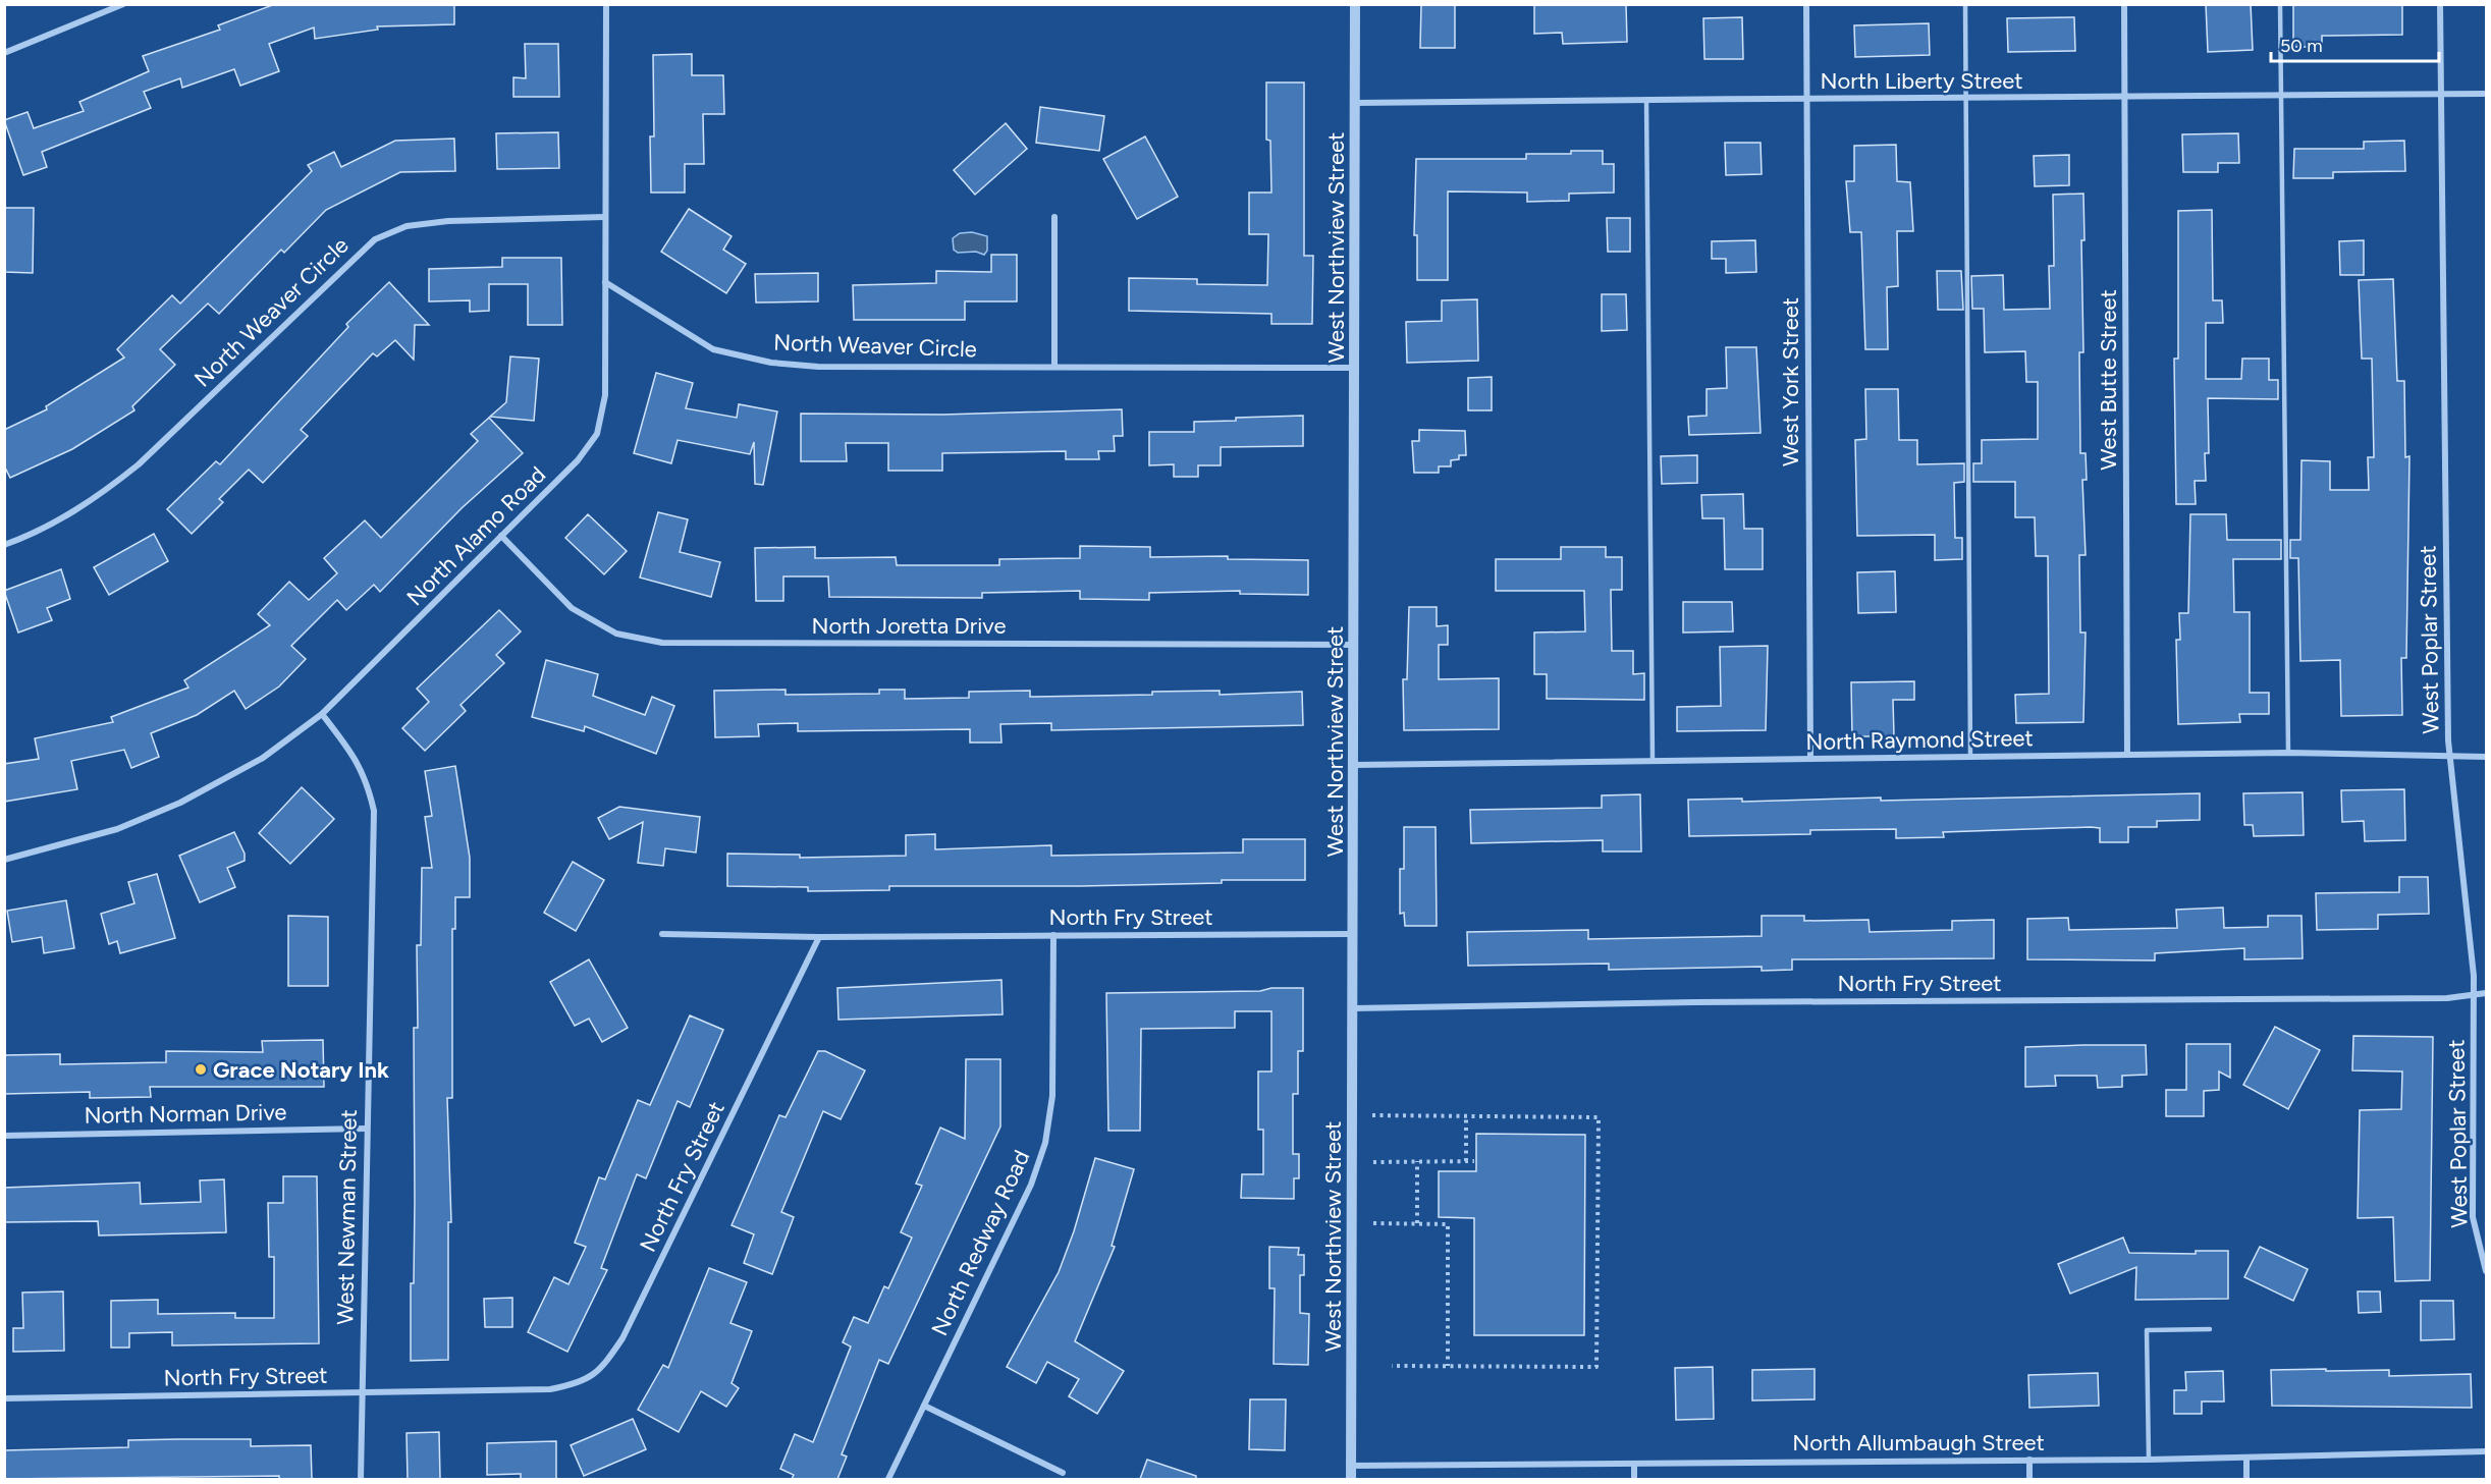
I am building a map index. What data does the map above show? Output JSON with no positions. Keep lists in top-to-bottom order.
{
  "streets": {
    "street": [
      "North Liberty Street",
      "West Northview Street",
      "North Weaver Circle",
      "West Butte Street",
      "West York Street",
      "North Alamo Road",
      "North Joretta Drive",
      "West Poplar Street",
      "North Raymond Street",
      "North Fry Street",
      "North Norman Drive",
      "West Newman Street",
      "North Redway Road",
      "North Allumbaugh Street"
    ]
  },
  "crossings": [
    ["North Liberty Street", "West Northview Street"],
    ["North Liberty Street", "West Butte Street"],
    ["North Liberty Street", "West York Street"],
    ["North Liberty Street", "West Poplar Street"],
    ["West Northview Street", "North Weaver Circle"],
    ["West Northview Street", "North Joretta Drive"],
    ["West Northview Street", "North Raymond Street"],
    ["West Northview Street", "North Fry Street"],
    ["West Northview Street", "North Allumbaugh Street"],
    ["North Weaver Circle", "North Alamo Road"],
    ["West Butte Street", "North Raymond Street"],
    ["West York Street", "North Raymond Street"],
    ["North Alamo Road", "North Joretta Drive"],
    ["North Alamo Road", "West Newman Street"],
    ["West Poplar Street", "North Raymond Street"],
    ["West Poplar Street", "North Fry Street"],
    ["North Fry Street", "West Newman Street"],
    ["North Fry Street", "North Redway Road"],
    ["North Norman Drive", "West Newman Street"]
  ],
  "places": ["Grace Notary Ink"],
  "scale_bar": "50 m"
}
